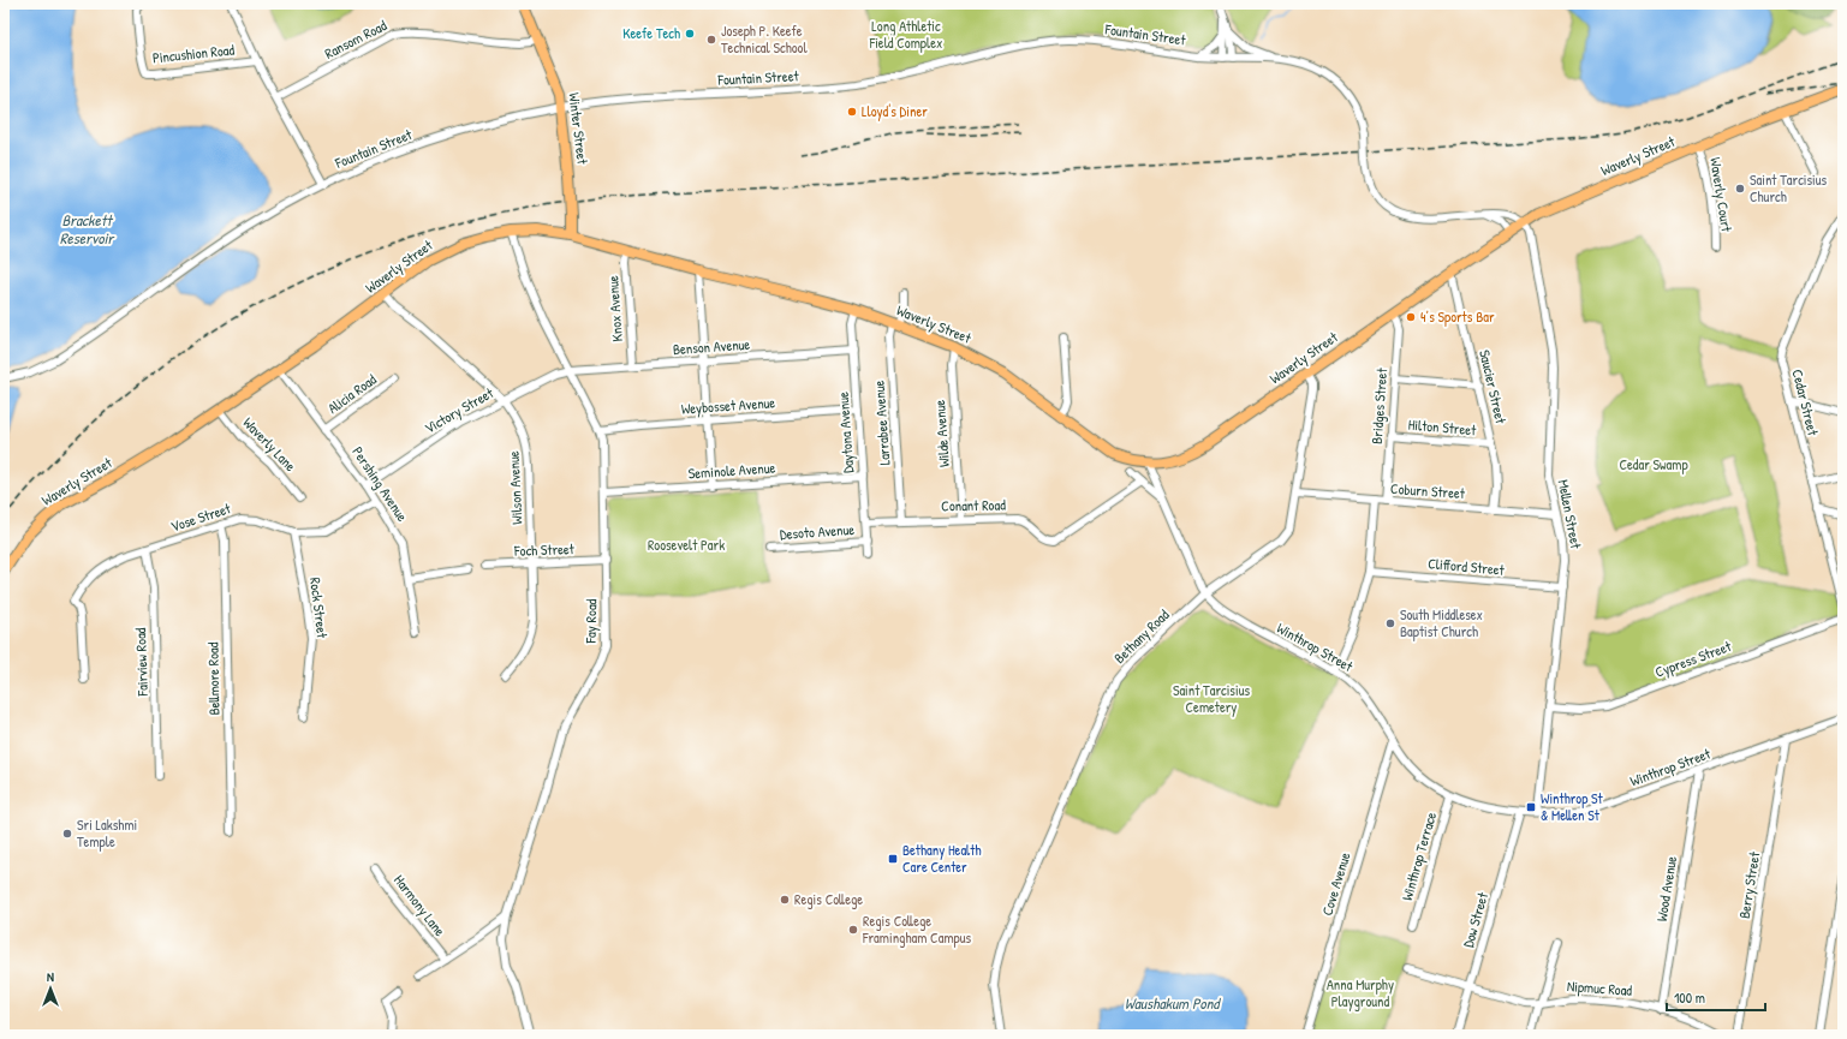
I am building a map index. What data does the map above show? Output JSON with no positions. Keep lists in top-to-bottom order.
{
  "streets": {
    "main road": ["Winter Street", "Waverly Street"],
    "street": [
      "Fountain Street",
      "Ransom Road",
      "Pincushion Road",
      "Waverly Court",
      "Knox Avenue",
      "Benson Avenue",
      "Saucier Street",
      "Alicia Road",
      "Cedar Street",
      "Weybosset Avenue",
      "Bridges Street",
      "Victory Street",
      "Larrabee Avenue",
      "Hilton Street",
      "Daytona Avenue",
      "Wilde Avenue",
      "Waverly Lane",
      "Seminole Avenue",
      "Pershing Avenue",
      "Wilson Avenue",
      "Coburn Street",
      "Conant Road",
      "Mellen Street",
      "Vose Street",
      "Desoto Avenue",
      "Foch Street",
      "Clifford Street",
      "Rock Street",
      "Fay Road",
      "Bethany Road",
      "Winthrop Street",
      "Cypress Street",
      "Fairview Road",
      "Bellmore Road",
      "Winthrop Terrace",
      "Cove Avenue",
      "Berry Street",
      "Wood Avenue",
      "Harmony Lane",
      "Dow Street",
      "Nipmuc Road"
    ]
  },
  "crossings": [
    ["Fountain Street", "Pincushion Road"],
    ["Fountain Street", "Winter Street"],
    ["Fountain Street", "Waverly Street"],
    ["Fountain Street", "Mellen Street"],
    ["Ransom Road", "Pincushion Road"],
    ["Ransom Road", "Winter Street"],
    ["Winter Street", "Waverly Street"],
    ["Waverly Street", "Waverly Court"],
    ["Waverly Street", "Knox Avenue"],
    ["Waverly Street", "Saucier Street"],
    ["Waverly Street", "Bridges Street"],
    ["Waverly Street", "Larrabee Avenue"],
    ["Waverly Street", "Daytona Avenue"],
    ["Waverly Street", "Wilde Avenue"],
    ["Waverly Street", "Waverly Lane"],
    ["Waverly Street", "Pershing Avenue"],
    ["Waverly Street", "Wilson Avenue"],
    ["Waverly Street", "Mellen Street"],
    ["Waverly Street", "Fay Road"],
    ["Waverly Street", "Bethany Road"],
    ["Waverly Street", "Winthrop Street"],
    ["Knox Avenue", "Benson Avenue"],
    ["Benson Avenue", "Victory Street"],
    ["Benson Avenue", "Daytona Avenue"],
    ["Benson Avenue", "Fay Road"],
    ["Saucier Street", "Hilton Street"],
    ["Saucier Street", "Coburn Street"],
    ["Alicia Road", "Pershing Avenue"],
    ["Weybosset Avenue", "Daytona Avenue"],
    ["Weybosset Avenue", "Fay Road"],
    ["Bridges Street", "Hilton Street"],
    ["Bridges Street", "Coburn Street"],
    ["Victory Street", "Pershing Avenue"],
    ["Victory Street", "Wilson Avenue"],
    ["Victory Street", "Fay Road"],
    ["Larrabee Avenue", "Conant Road"],
    ["Daytona Avenue", "Seminole Avenue"],
    ["Daytona Avenue", "Conant Road"],
    ["Daytona Avenue", "Desoto Avenue"],
    ["Wilde Avenue", "Conant Road"],
    ["Seminole Avenue", "Fay Road"],
    ["Pershing Avenue", "Vose Street"],
    ["Wilson Avenue", "Foch Street"],
    ["Coburn Street", "Mellen Street"],
    ["Coburn Street", "Bethany Road"],
    ["Mellen Street", "Clifford Street"],
    ["Mellen Street", "Winthrop Street"],
    ["Mellen Street", "Cypress Street"],
    ["Vose Street", "Rock Street"],
    ["Vose Street", "Fairview Road"],
    ["Vose Street", "Bellmore Road"],
    ["Foch Street", "Fay Road"],
    ["Bethany Road", "Winthrop Street"],
    ["Winthrop Street", "Winthrop Terrace"],
    ["Winthrop Street", "Cove Avenue"],
    ["Winthrop Street", "Berry Street"],
    ["Winthrop Street", "Wood Avenue"],
    ["Winthrop Street", "Dow Street"],
    ["Wood Avenue", "Nipmuc Road"],
    ["Dow Street", "Nipmuc Road"]
  ],
  "water": ["Brackett Reservoir", "Waushakum Pond"],
  "parks": [
    "Long Athletic Field Complex",
    "Cedar Swamp",
    "Roosevelt Park",
    "Saint Tarcisius Cemetery",
    "Anna Murphy Playground"
  ],
  "places": {
    "other": [
      "Keefe Tech",
      "Joseph P. Keefe Technical School",
      "Lloyd's Diner",
      "Saint Tarcisius Church",
      "4’s Sports Bar",
      "South Middlesex Baptist Church",
      "Sri Lakshmi Temple",
      "Regis College",
      "Regis College Framingham Campus"
    ],
    "transit": ["Winthrop St & Mellen St", "Bethany Health Care Center"]
  },
  "scale_bar": "100 m",
  "north": "top"
}
